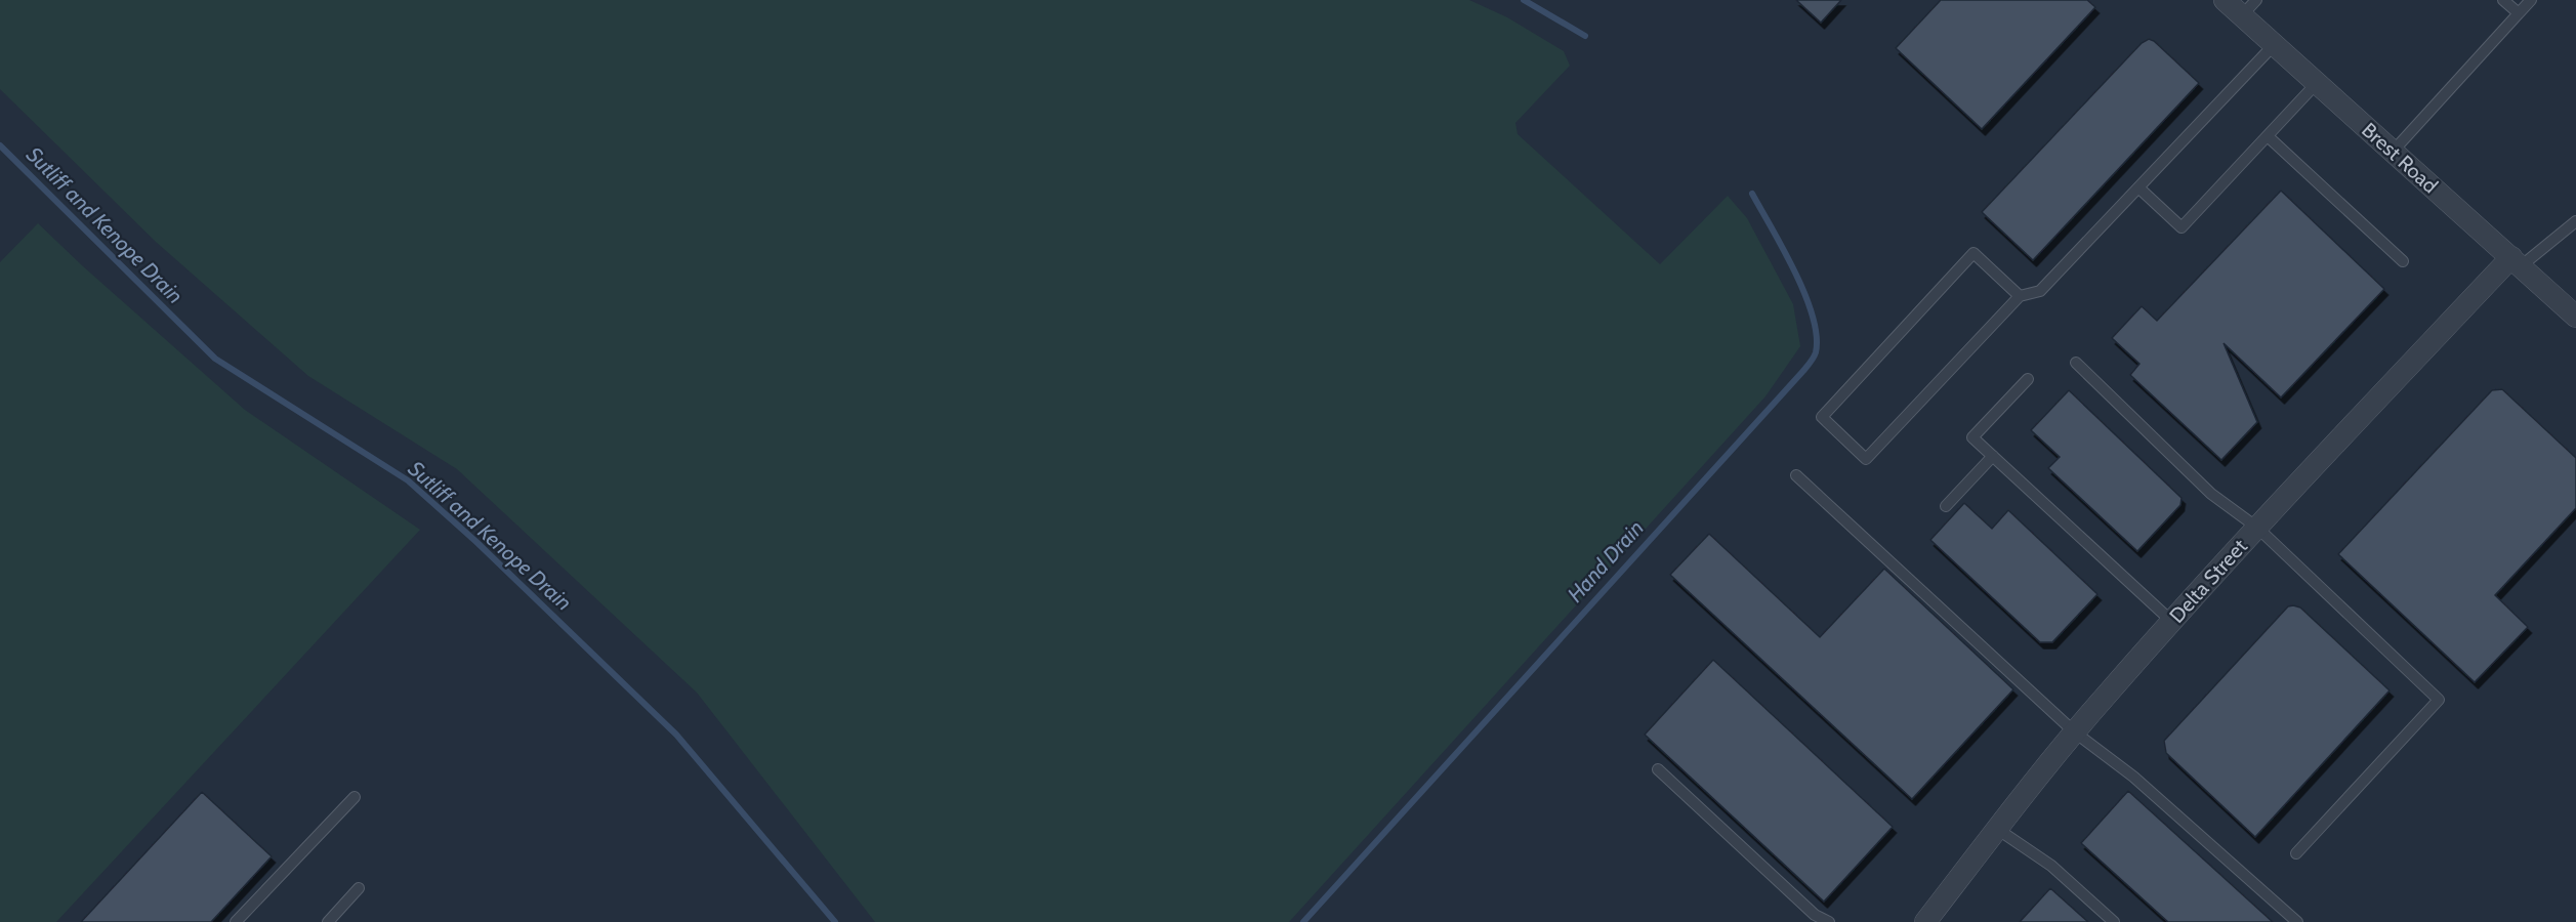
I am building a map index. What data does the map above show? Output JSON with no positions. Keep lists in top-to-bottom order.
{
  "streets": {
    "street": ["Brest Road", "Delta Street"]
  },
  "crossings": [
    ["Brest Road", "Delta Street"]
  ],
  "water": ["Sutliff and Kenope Drain", "Hand Drain"]
}
